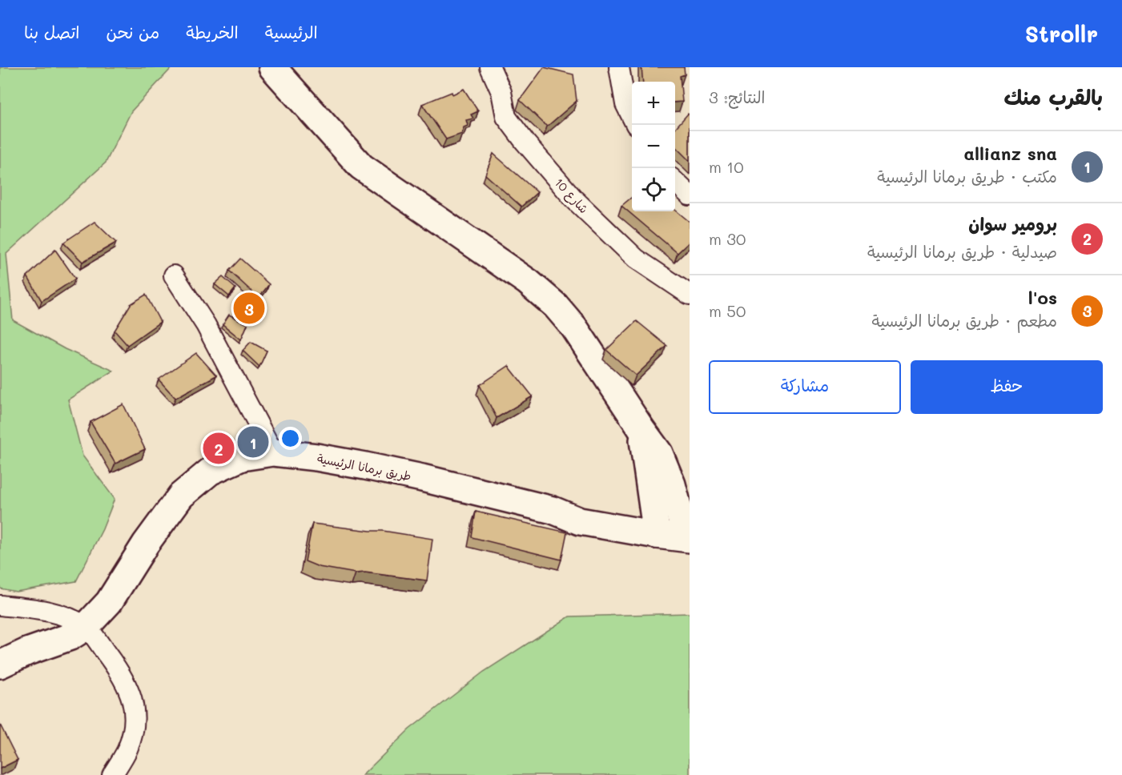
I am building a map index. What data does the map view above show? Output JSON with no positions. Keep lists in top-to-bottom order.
{
  "streets": {
    "main road": ["طريق برمانا الرئيسية"],
    "street": ["شارع 10"]
  },
  "page": {
    "header": "Strollr",
    "nav": [
      "الرئيسية",
      "الخريطة",
      "من نحن",
      "اتصل بنا"
    ],
    "heading": ["بالقرب منك", "النتائج: 3"],
    "map_buttons": ["+", "−"],
    "list": [
      {
        "mark": "1",
        "name": "allianz sna",
        "note": "مكتب · طريق برمانا الرئيسية",
        "value": "10 m"
      },
      {
        "mark": "2",
        "name": "برومير سوان",
        "note": "صيدلية · طريق برمانا الرئيسية",
        "value": "30 m"
      },
      {
        "mark": "3",
        "name": "l'os",
        "note": "مطعم · طريق برمانا الرئيسية",
        "value": "50 m"
      }
    ],
    "pins": ["3", "1", "2"],
    "buttons": ["حفظ", "مشاركة"]
  }
}
